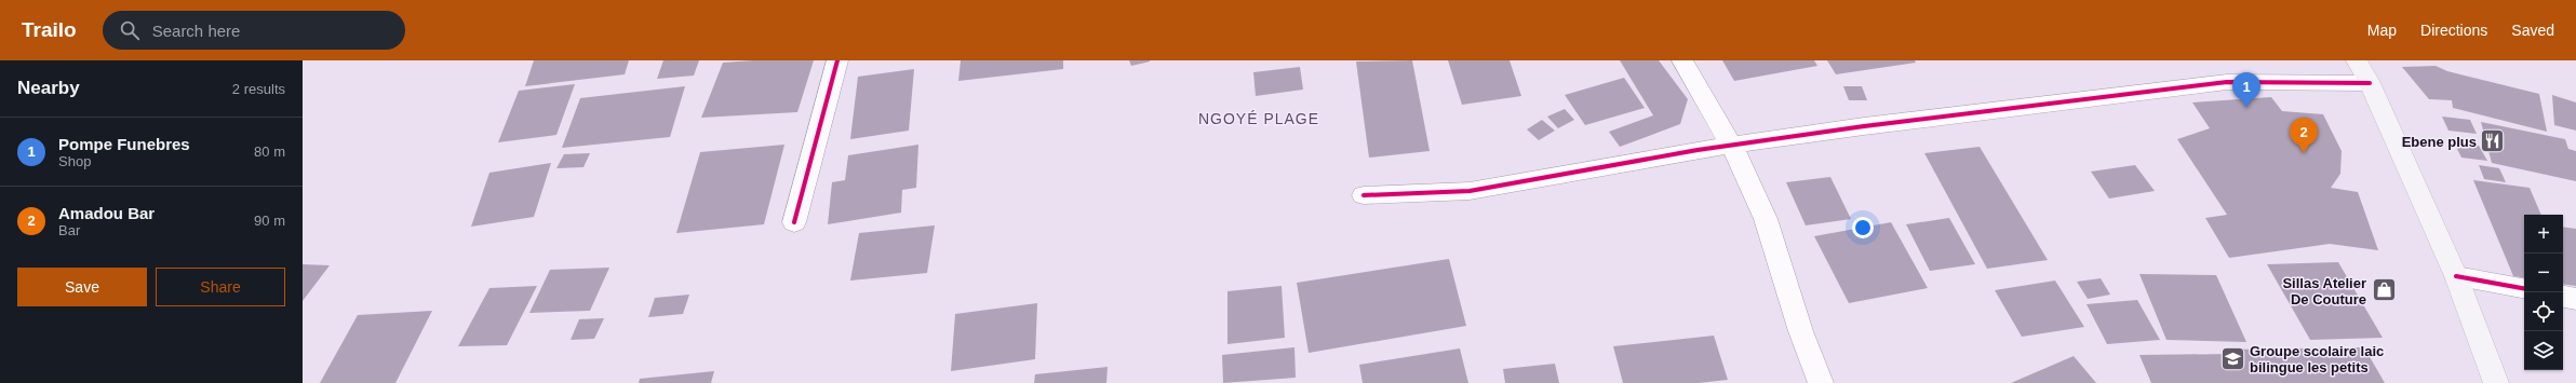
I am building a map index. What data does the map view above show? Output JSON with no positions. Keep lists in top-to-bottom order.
{
  "districts": ["NGOYÉ PLAGE"],
  "places": {
    "restaurant": ["Ebene plus"],
    "shop": ["Sillas Atelier De Couture"],
    "school or university": ["Groupe scolaire laic bilingue les petits"]
  },
  "page": {
    "header": "Trailo",
    "search": "Search here",
    "nav": ["Map", "Directions", "Saved"],
    "heading": ["Nearby", "2 results"],
    "pins": ["1", "2"],
    "list": [
      {
        "mark": "1",
        "name": "Pompe Funebres",
        "note": "Shop",
        "value": "80 m"
      },
      {
        "mark": "2",
        "name": "Amadou Bar",
        "note": "Bar",
        "value": "90 m"
      }
    ],
    "map_buttons": ["+", "−"],
    "buttons": ["Save", "Share"]
  }
}
